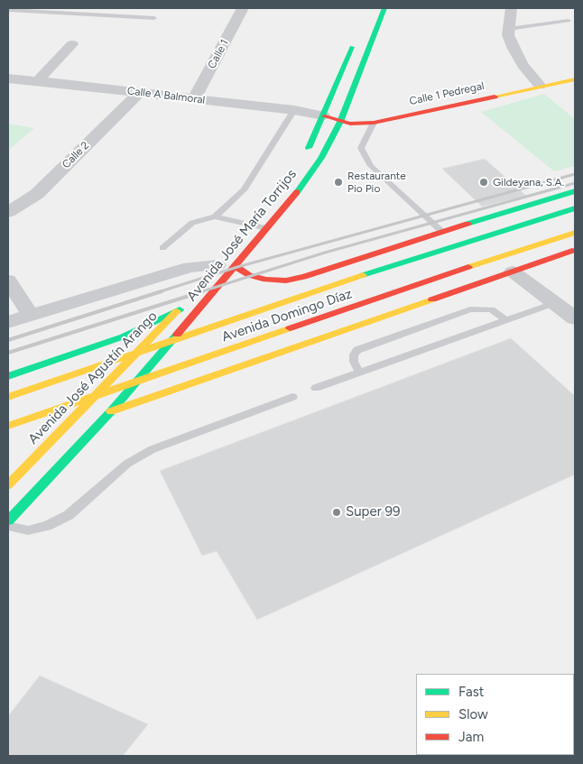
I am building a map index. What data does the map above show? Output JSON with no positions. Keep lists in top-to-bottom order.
{
  "streets": {
    "main road": [
      "Calle 1 Pedregal",
      "Avenida José María Torrijos",
      "Avenida Domingo Díaz",
      "Avenida José Agustín Arango"
    ],
    "street": ["Calle 1", "Calle A Balmoral", "Calle 2"]
  },
  "crossings": [
    ["Calle 1", "Calle A Balmoral"],
    ["Calle 1 Pedregal", "Calle A Balmoral"],
    ["Calle 1 Pedregal", "Avenida José María Torrijos"],
    ["Calle A Balmoral", "Calle 2"],
    ["Calle A Balmoral", "Avenida José María Torrijos"]
  ],
  "places": ["Restaurante Pio Pio", "Gildeyana, S.A.", "Super 99"],
  "legend": ["Fast", "Slow", "Jam"]
}
